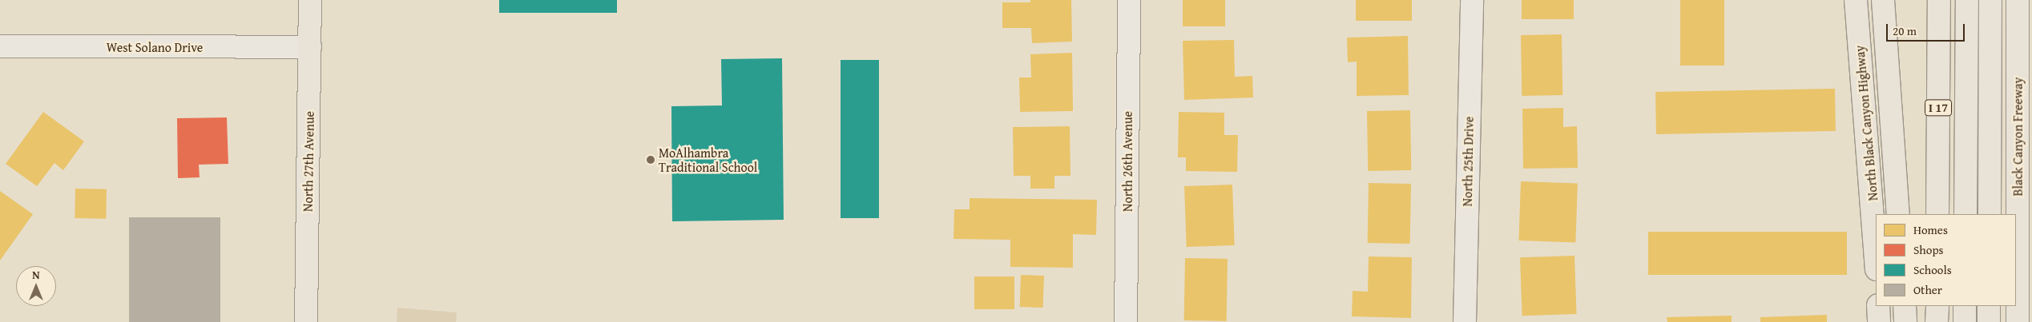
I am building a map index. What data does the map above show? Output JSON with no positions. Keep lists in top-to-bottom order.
{
  "streets": {
    "main road": [
      "I 17",
      "North Black Canyon Highway",
      "Black Canyon Freeway",
      "North 27th Avenue"
    ],
    "street": ["West Solano Drive", "North 26th Avenue", "North 25th Drive"]
  },
  "crossings": [
    ["West Solano Drive", "North 27th Avenue"]
  ],
  "places": ["MoAlhambra Traditional School"],
  "legend": [
    "Homes",
    "Shops",
    "Schools",
    "Other"
  ],
  "scale_bar": "20 m",
  "north": "top"
}
